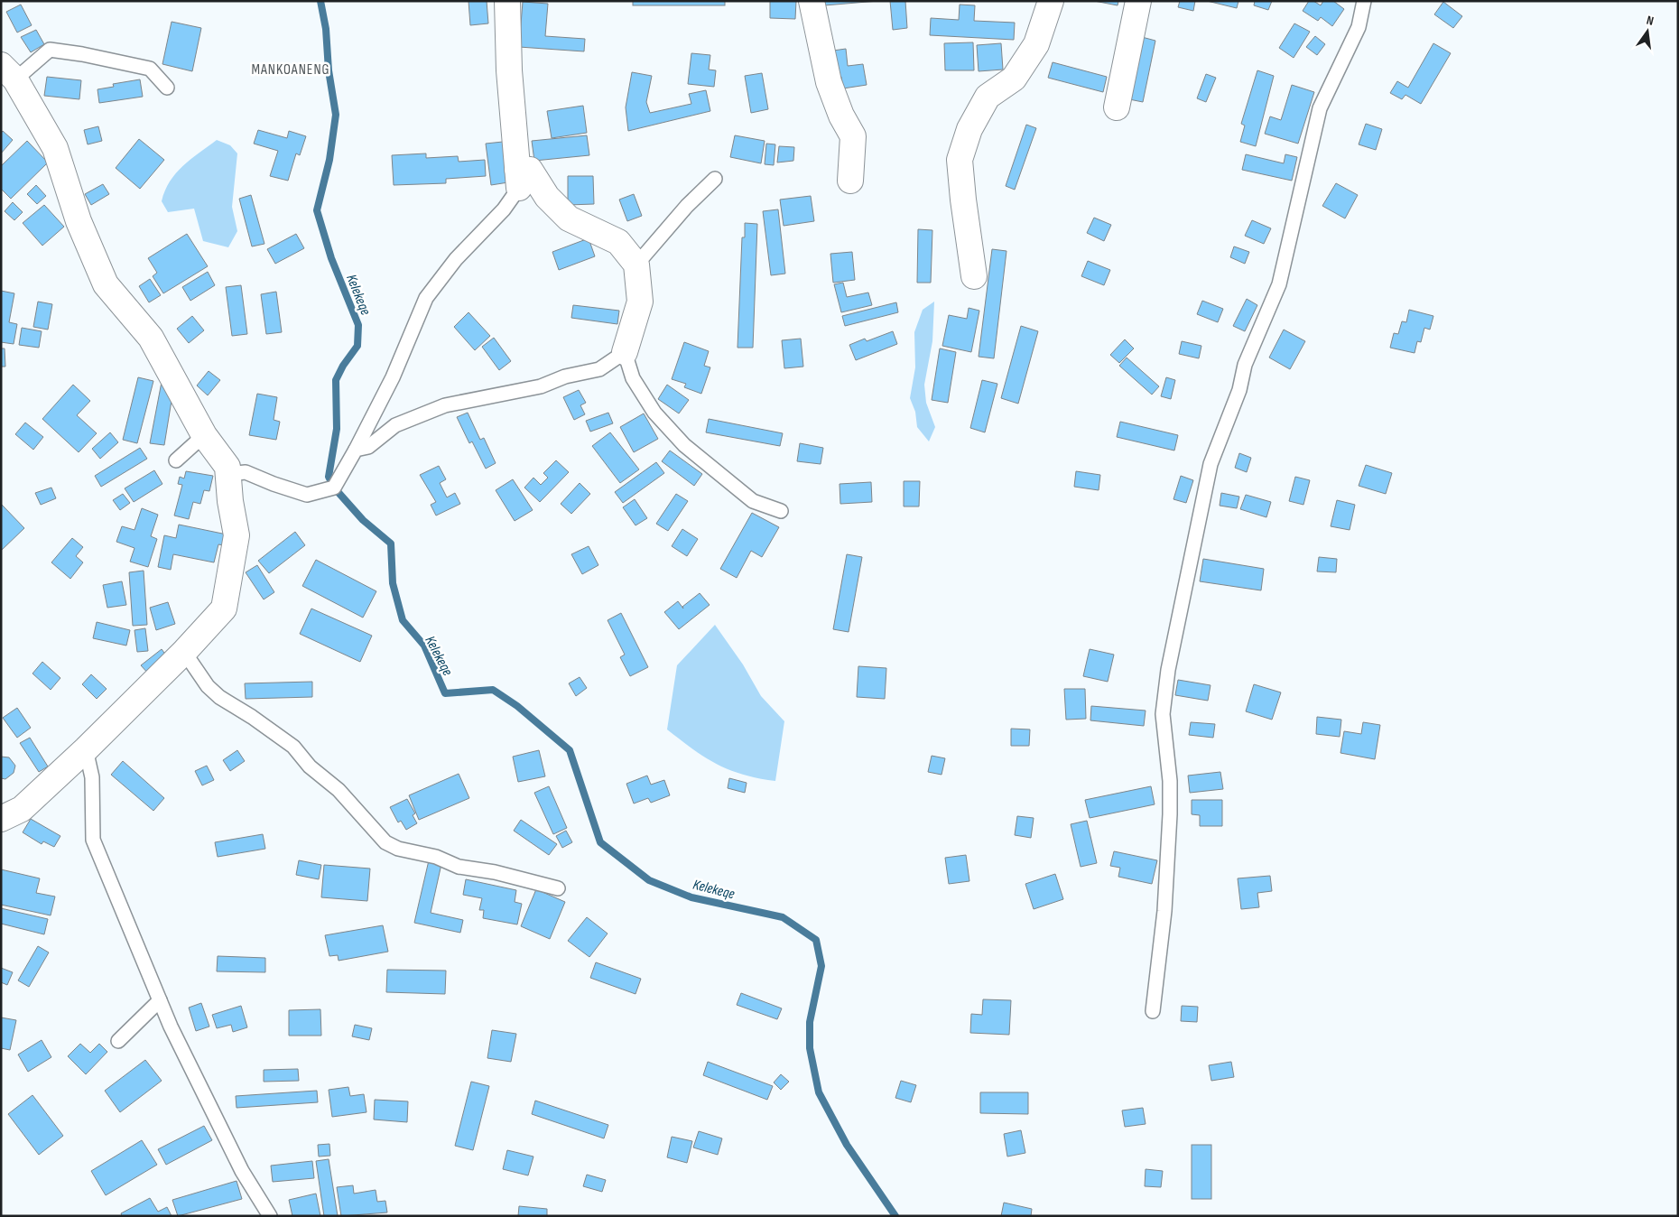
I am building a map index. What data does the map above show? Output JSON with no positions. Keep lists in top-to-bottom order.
{
  "districts": ["MANKOANENG"],
  "water": ["Kelekeqe"],
  "north": "top"
}
